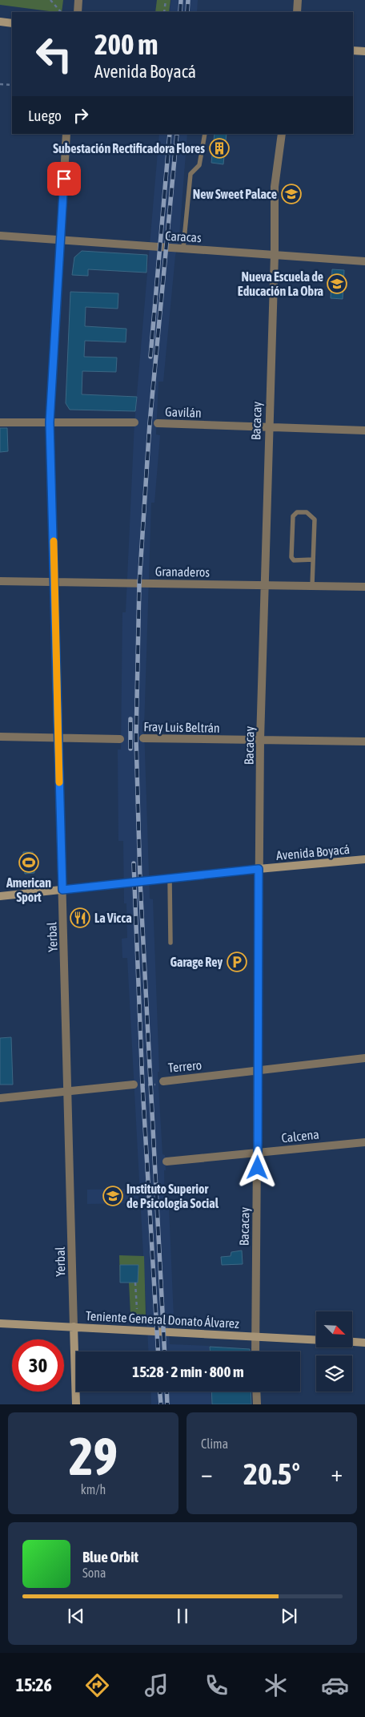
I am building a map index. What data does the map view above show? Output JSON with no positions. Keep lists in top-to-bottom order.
{
  "streets": {
    "street": [
      "Caracas",
      "Gavilán",
      "Bacacay",
      "Granaderos",
      "Fray Luis Beltrán",
      "Avenida Boyacá",
      "Yerbal",
      "Terrero",
      "Calcena",
      "Teniente General Donato Álvarez"
    ]
  },
  "crossings": [
    ["Caracas", "Bacacay"],
    ["Caracas", "Yerbal"],
    ["Gavilán", "Bacacay"],
    ["Bacacay", "Granaderos"],
    ["Bacacay", "Fray Luis Beltrán"],
    ["Bacacay", "Avenida Boyacá"],
    ["Bacacay", "Terrero"],
    ["Bacacay", "Calcena"],
    ["Bacacay", "Teniente General Donato Álvarez"],
    ["Granaderos", "Yerbal"],
    ["Avenida Boyacá", "Yerbal"],
    ["Yerbal", "Teniente General Donato Álvarez"]
  ],
  "places": {
    "building": ["Subestación Rectificadora Flores"],
    "school or university": ["New Sweet Palace", "Nueva Escuela de Educación La Obra", "Instituto Superior de Psicologia Social"],
    "sports": ["American Sport"],
    "restaurant": ["La Vicca"],
    "parking": ["Garage Rey"]
  },
  "north": "bottom right",
  "page": {
    "turn": ["200 m", "Avenida Boyacá"],
    "then": "Luego",
    "limit": "30",
    "trip": "15:28 · 2 min · 800 m",
    "tile": [
      ["29", "km/h"],
      "Clima"
    ],
    "heat": ["−", "20.5°", "+"],
    "song": ["Blue Orbit", "Sona"],
    "tabs": "15:26"
  }
}
